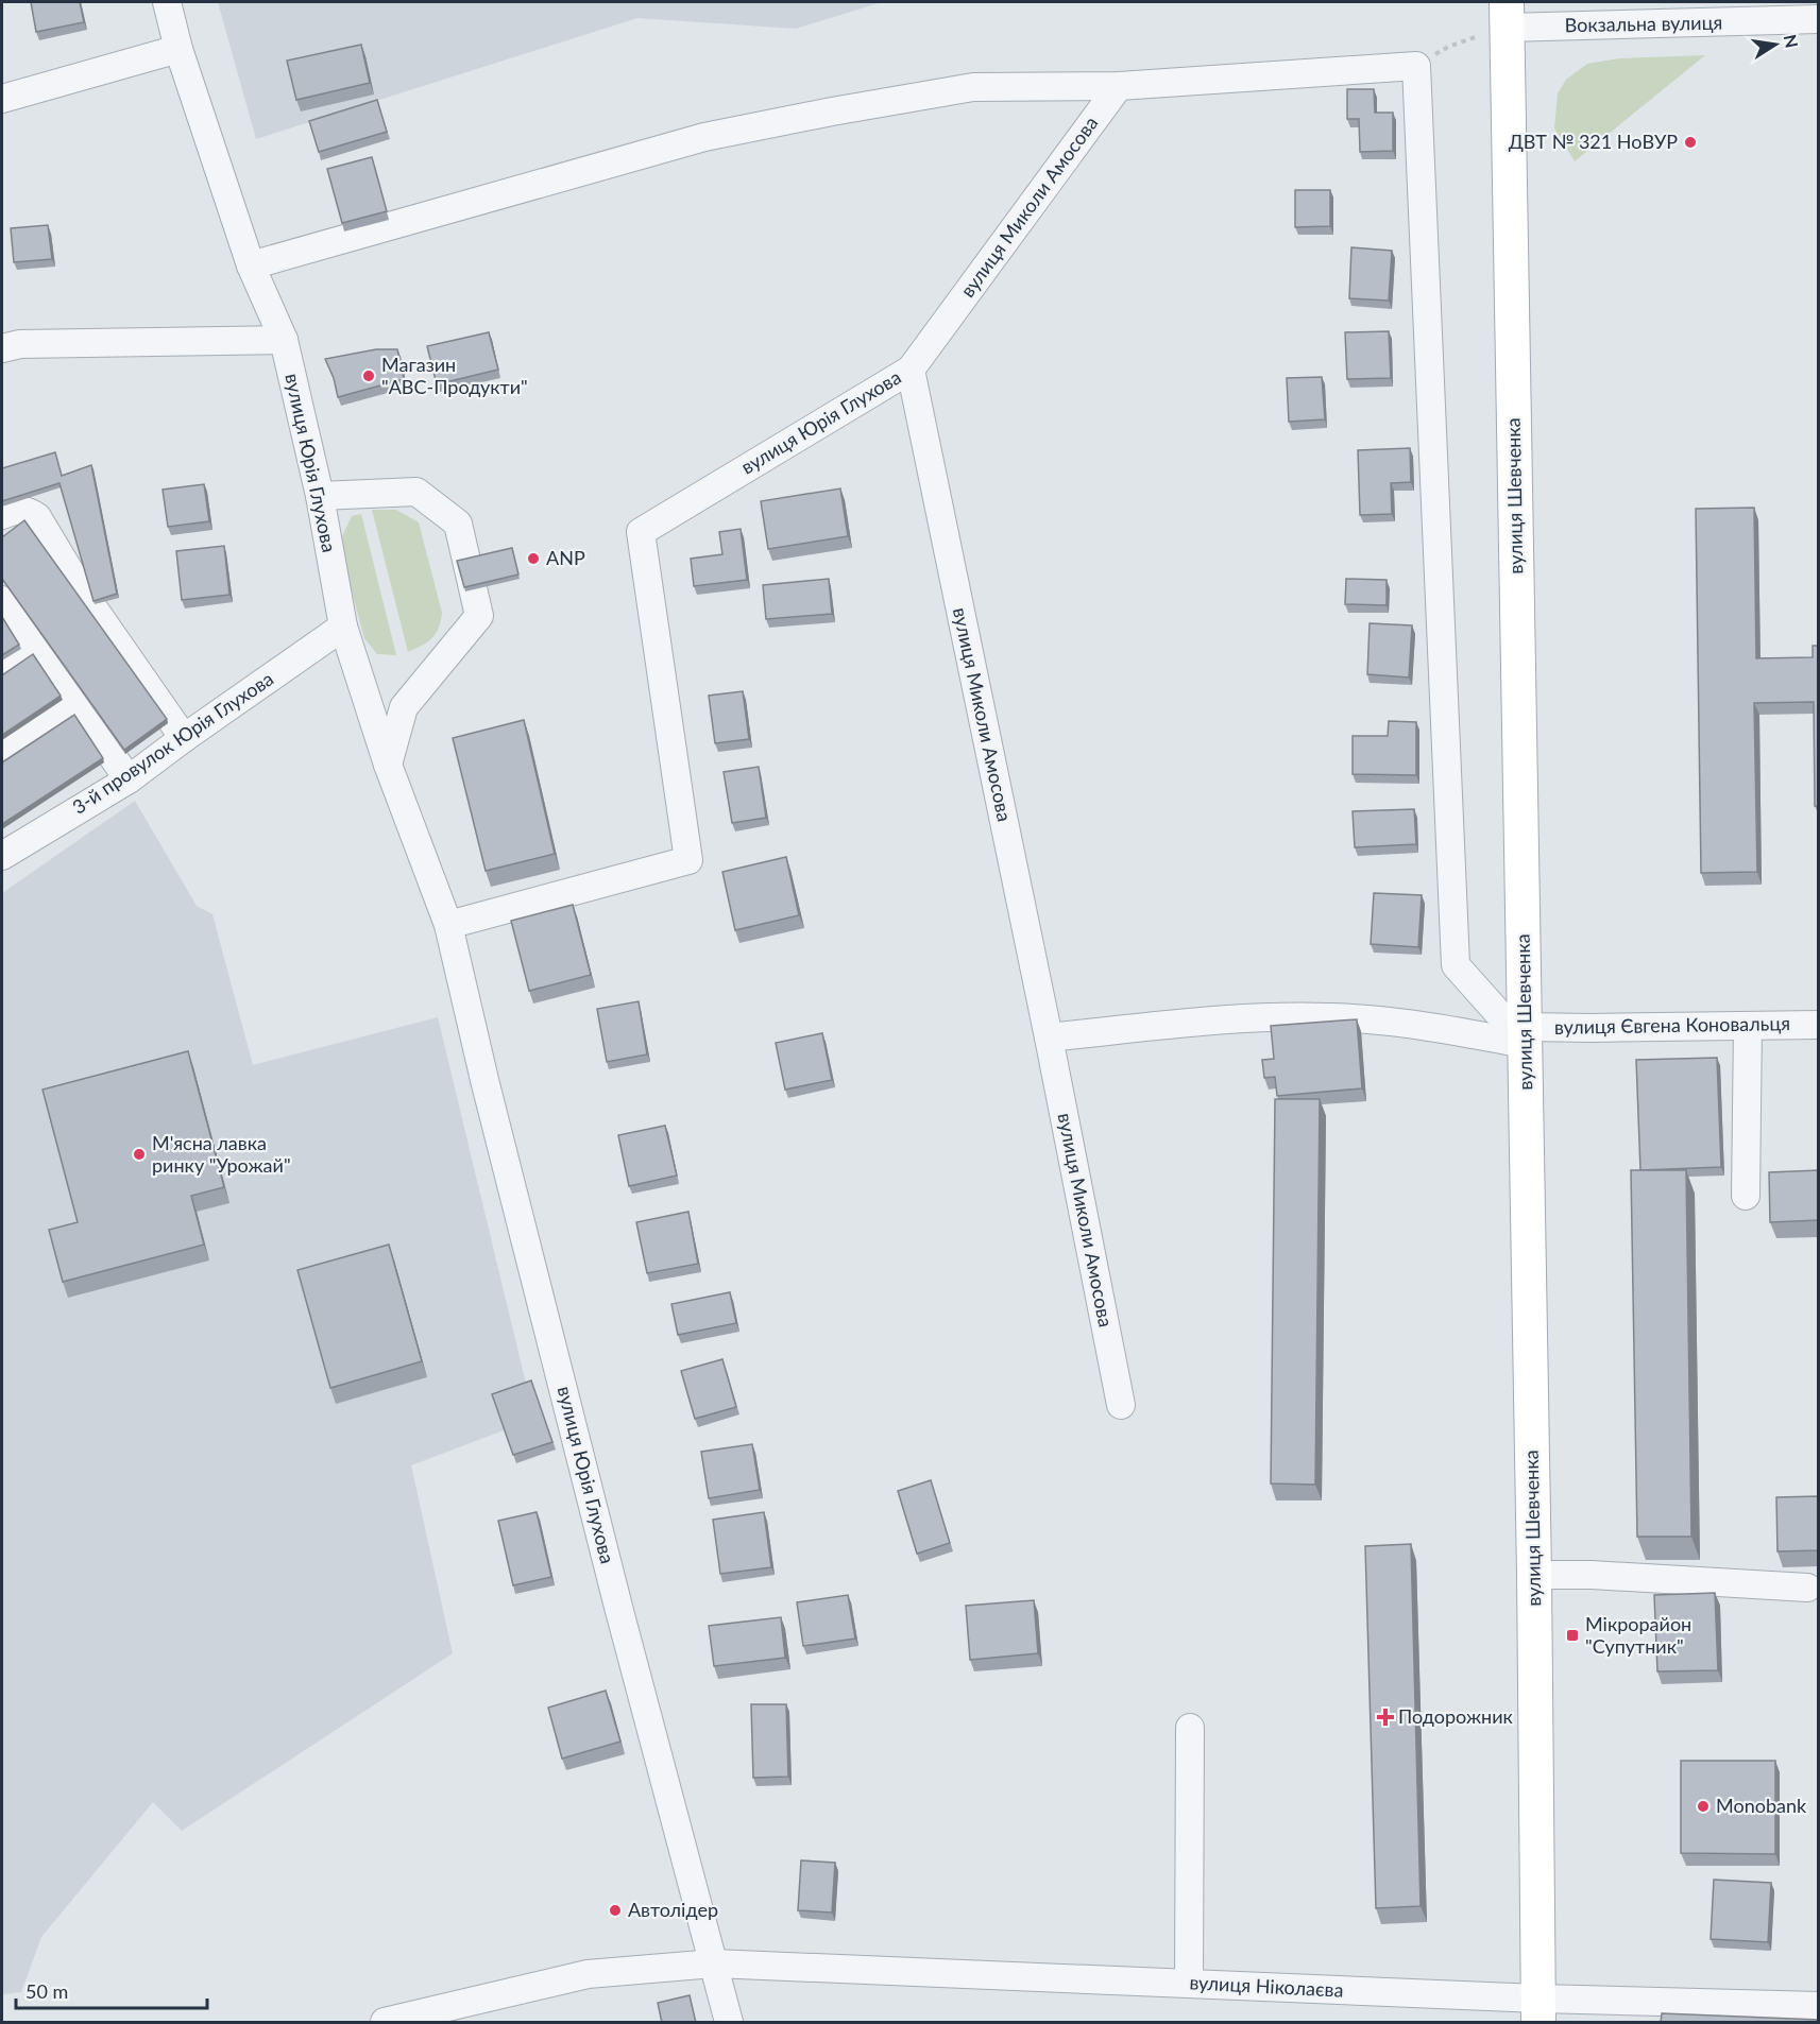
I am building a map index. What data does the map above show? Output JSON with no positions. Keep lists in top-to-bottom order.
{
  "streets": {
    "main road": ["вулиця Шевченка"],
    "street": [
      "Вокзальна вулиця",
      "вулиця Миколи Амосова",
      "вулиця Юрія Глухова",
      "3-й провулок Юрія Глухова",
      "вулиця Євгена Коновальця",
      "вулиця Ніколаєва"
    ]
  },
  "crossings": [
    ["Вокзальна вулиця", "вулиця Шевченка"],
    ["вулиця Миколи Амосова", "вулиця Юрія Глухова"],
    ["вулиця Миколи Амосова", "вулиця Євгена Коновальця"],
    ["вулиця Юрія Глухова", "3-й провулок Юрія Глухова"],
    ["вулиця Юрія Глухова", "вулиця Ніколаєва"],
    ["вулиця Шевченка", "вулиця Євгена Коновальця"],
    ["вулиця Шевченка", "вулиця Ніколаєва"]
  ],
  "places": {
    "other": [
      "ДВТ № 321 НоВУР",
      "Магазин \"ABC-Продукти\"",
      "ANP",
      "М'ясна лавка ринку \"Урожай\"",
      "Monobank",
      "Автолідер"
    ],
    "transit": ["Мікрорайон \"Супутник\""],
    "health": ["Подорожник"]
  },
  "scale_bar": "50 m",
  "north": "right"
}
